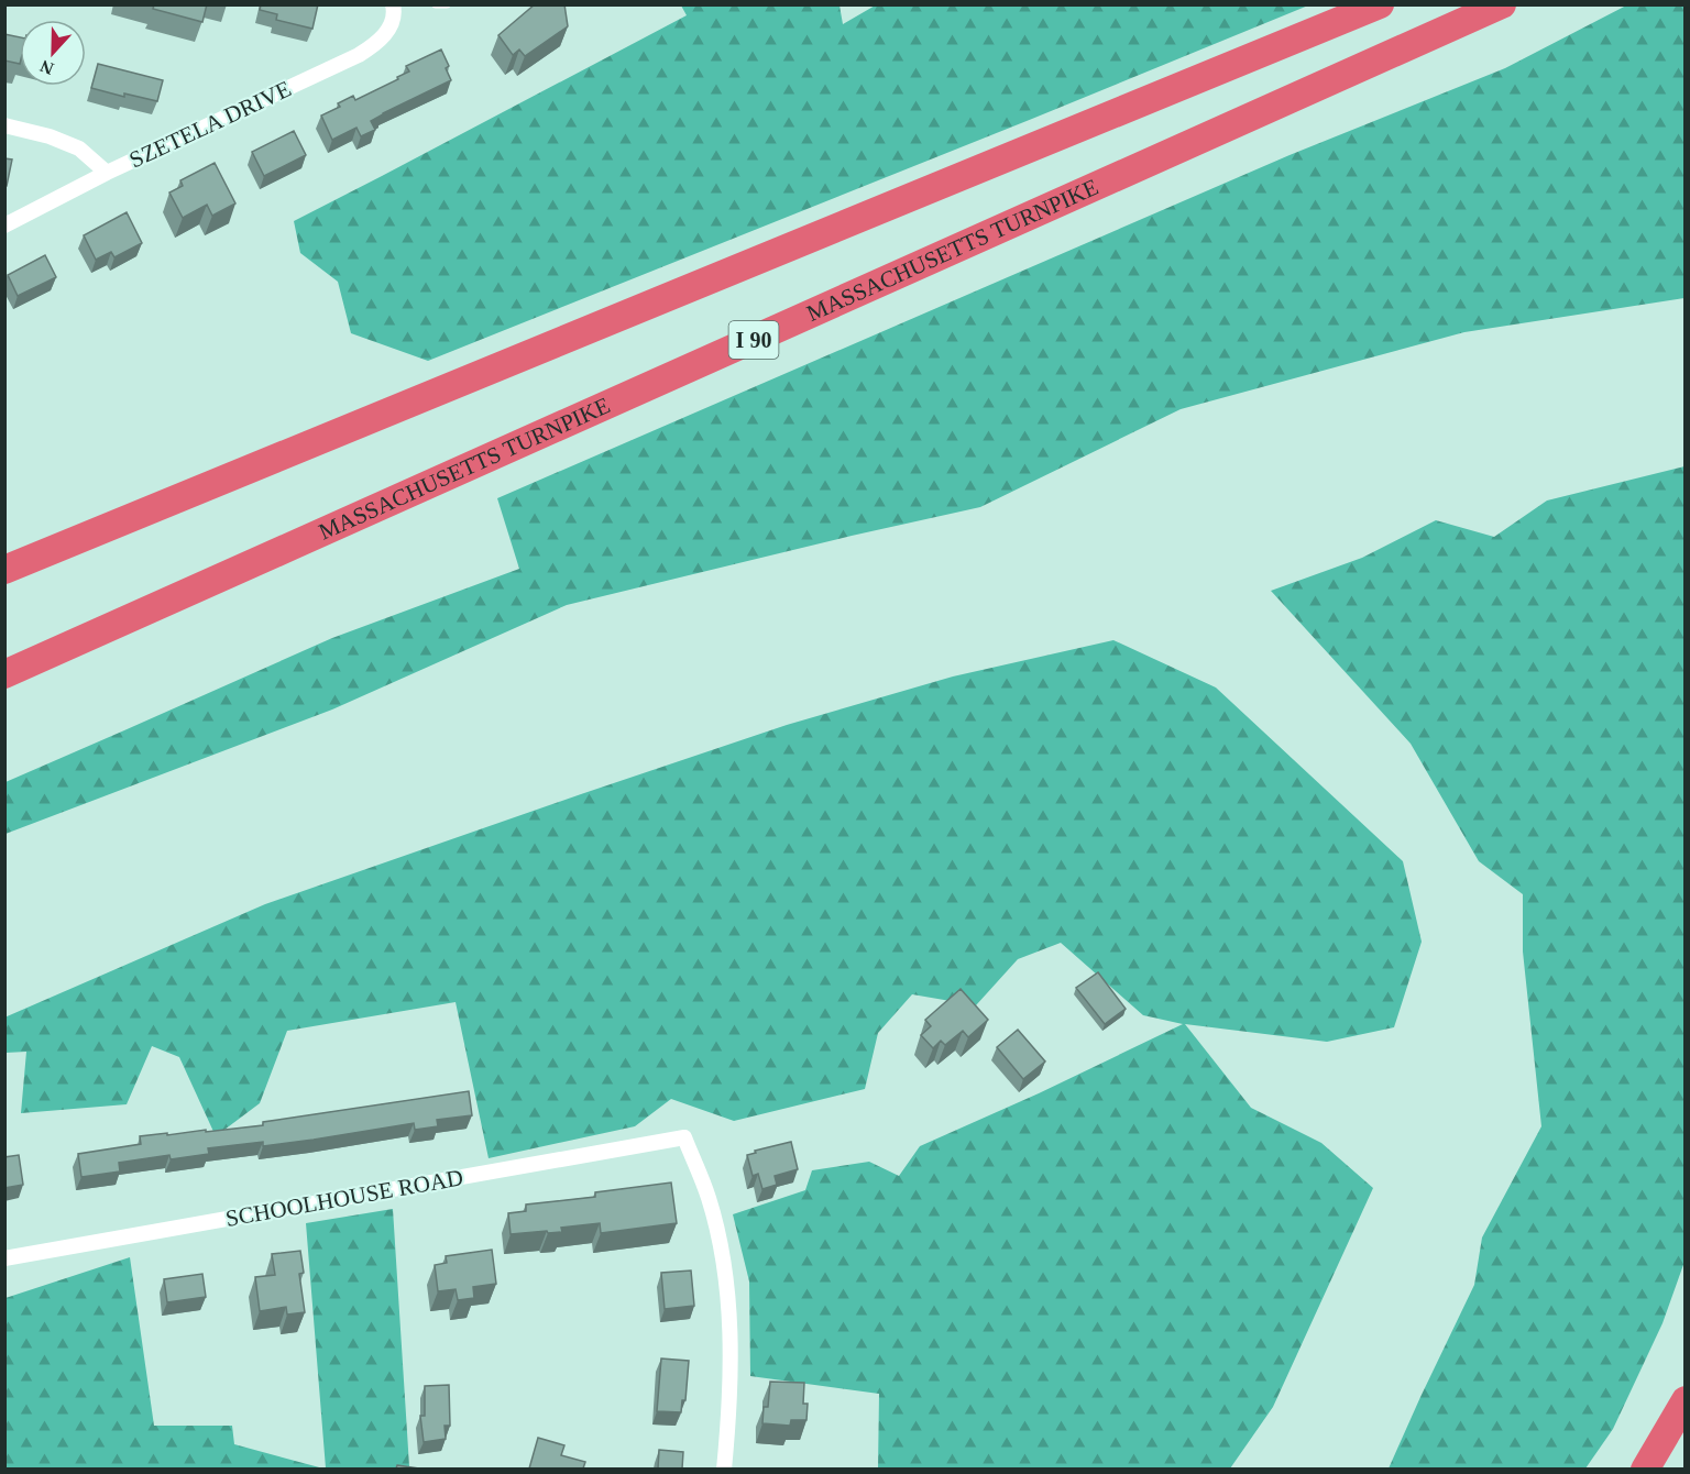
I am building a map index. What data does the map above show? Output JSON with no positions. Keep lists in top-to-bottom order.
{
  "streets": {
    "highway": ["MASSACHUSETTS TURNPIKE", "I 90"],
    "street": ["SZETELA DRIVE", "SCHOOLHOUSE ROAD"]
  },
  "north": "bottom"
}
